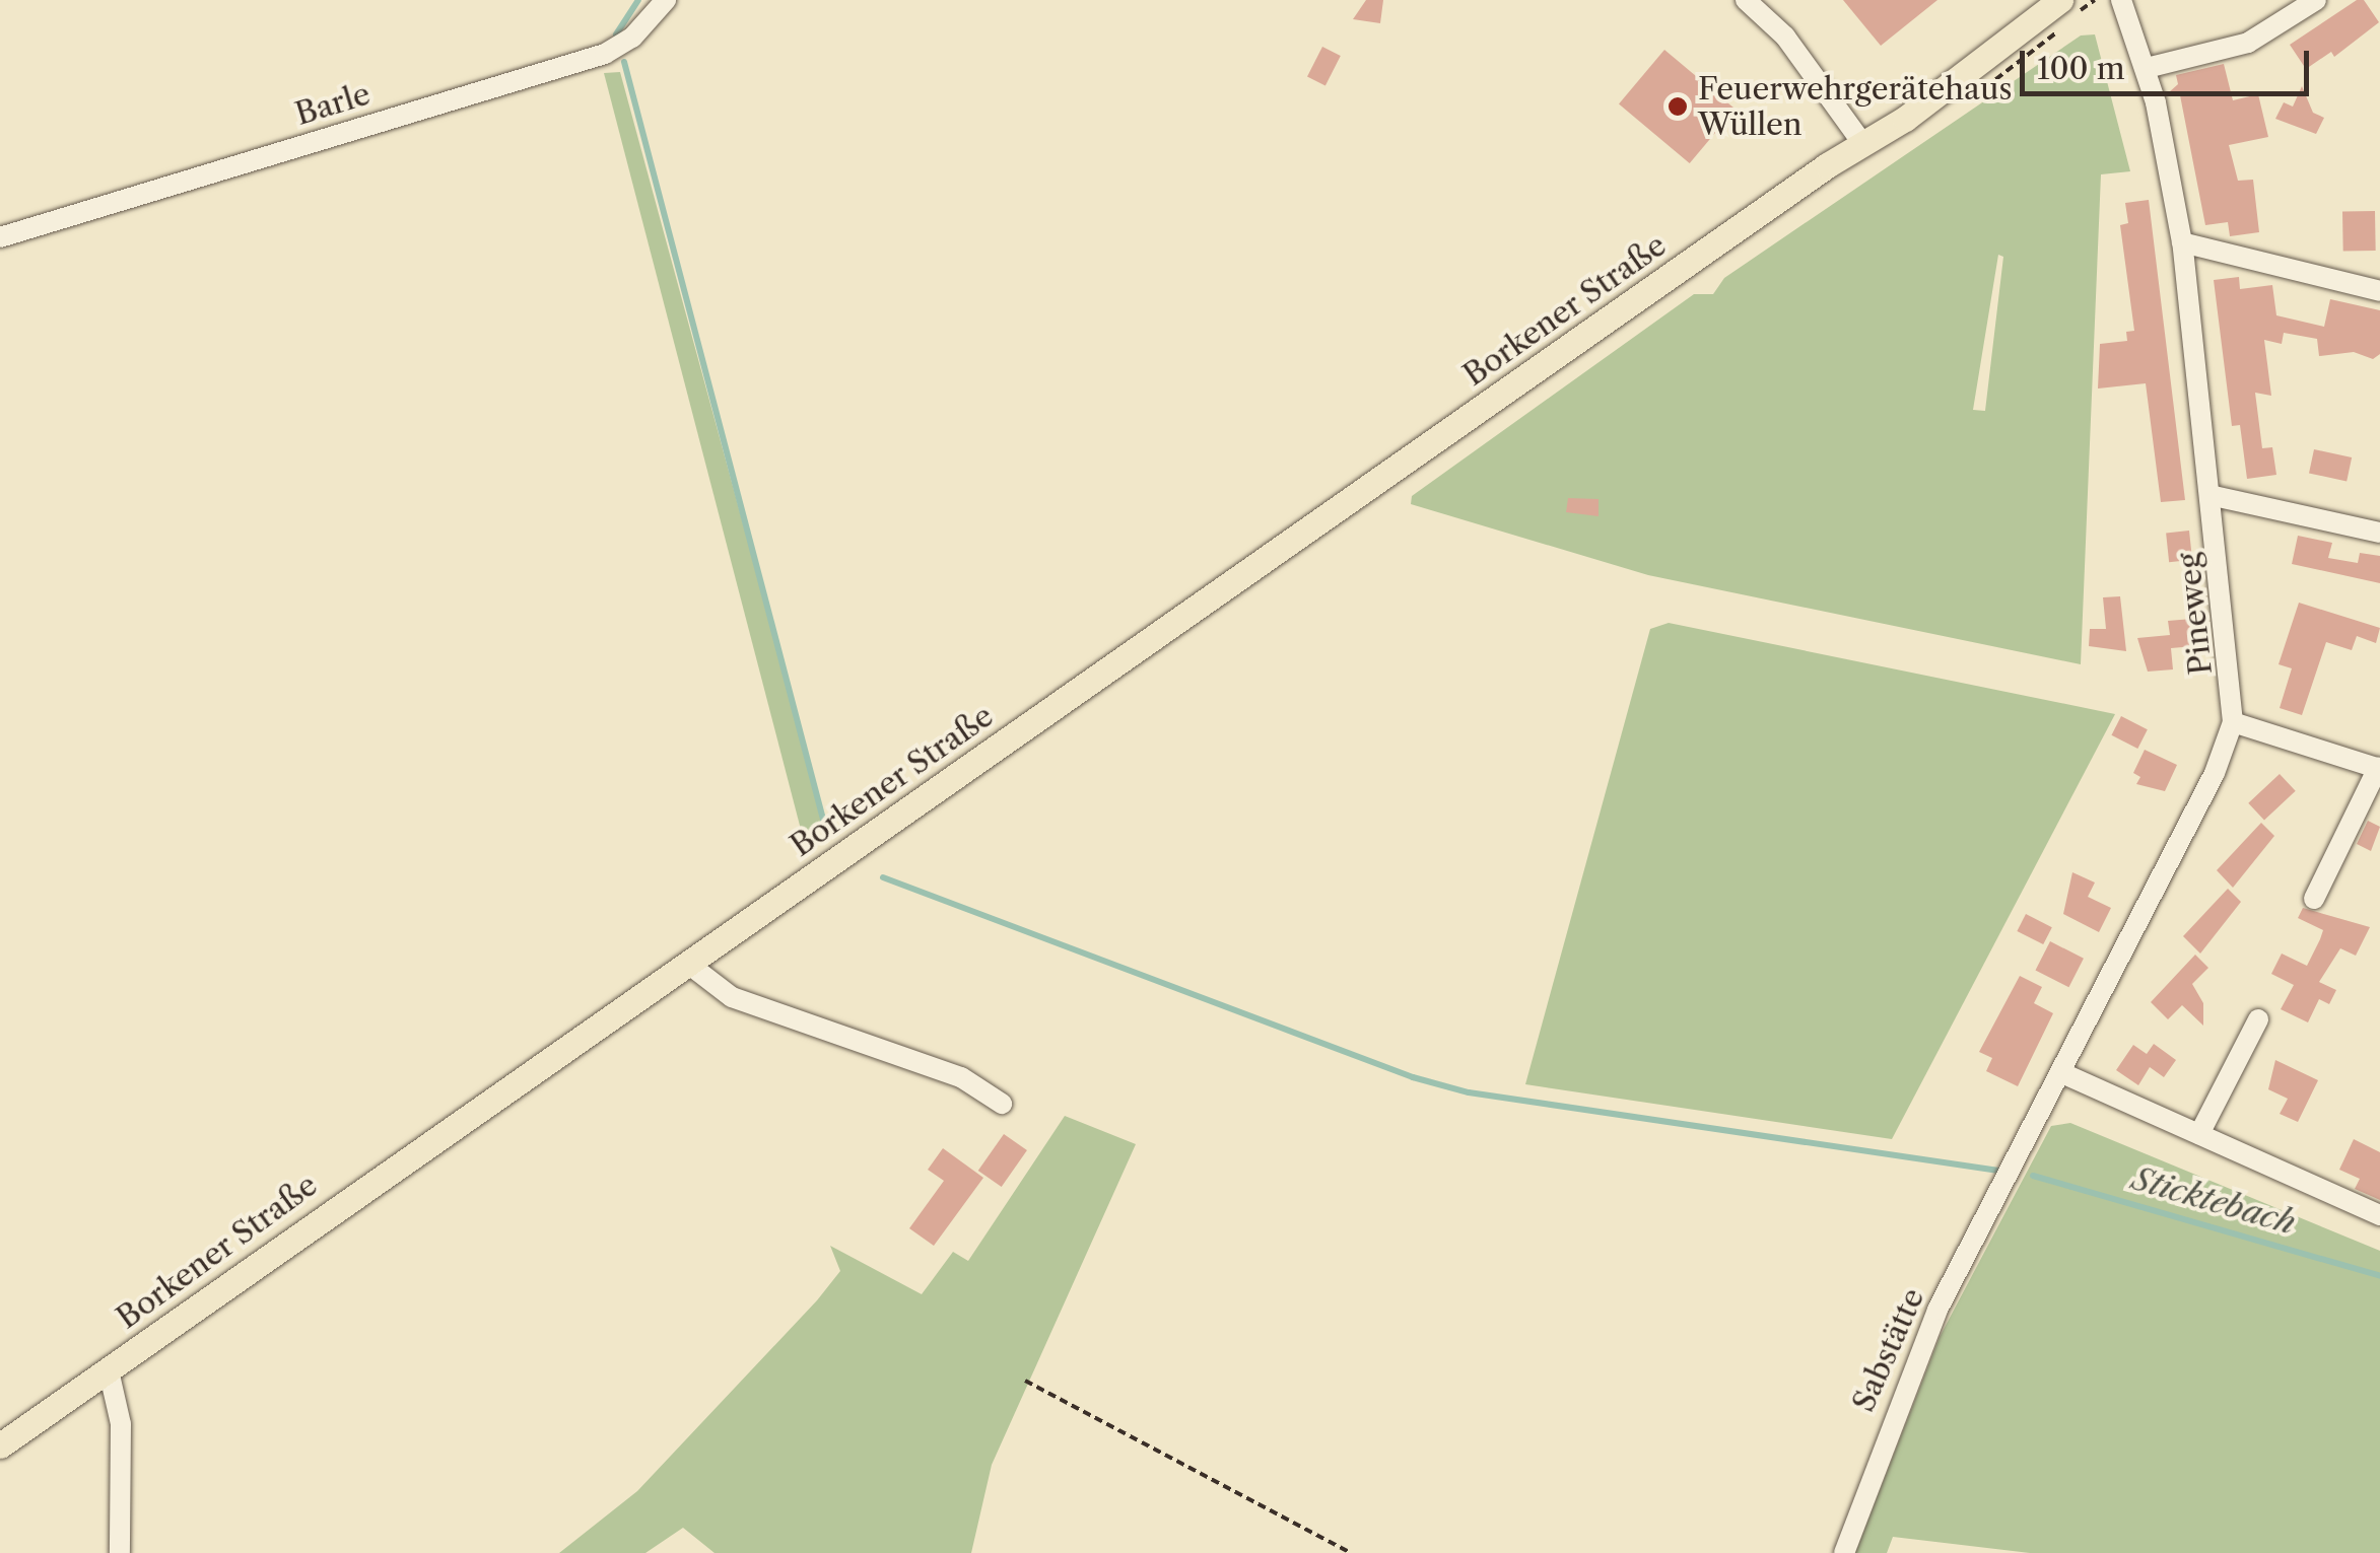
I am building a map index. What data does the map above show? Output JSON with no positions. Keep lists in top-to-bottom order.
{
  "streets": {
    "main road": ["Borkener Straße"],
    "street": ["Barle", "Pineweg", "Sabstätte"]
  },
  "crossings": [
    ["Pineweg", "Sabstätte"]
  ],
  "water": ["Sticktebach"],
  "places": ["Feuerwehrgerätehaus Wüllen"],
  "scale_bar": "100 m"
}
